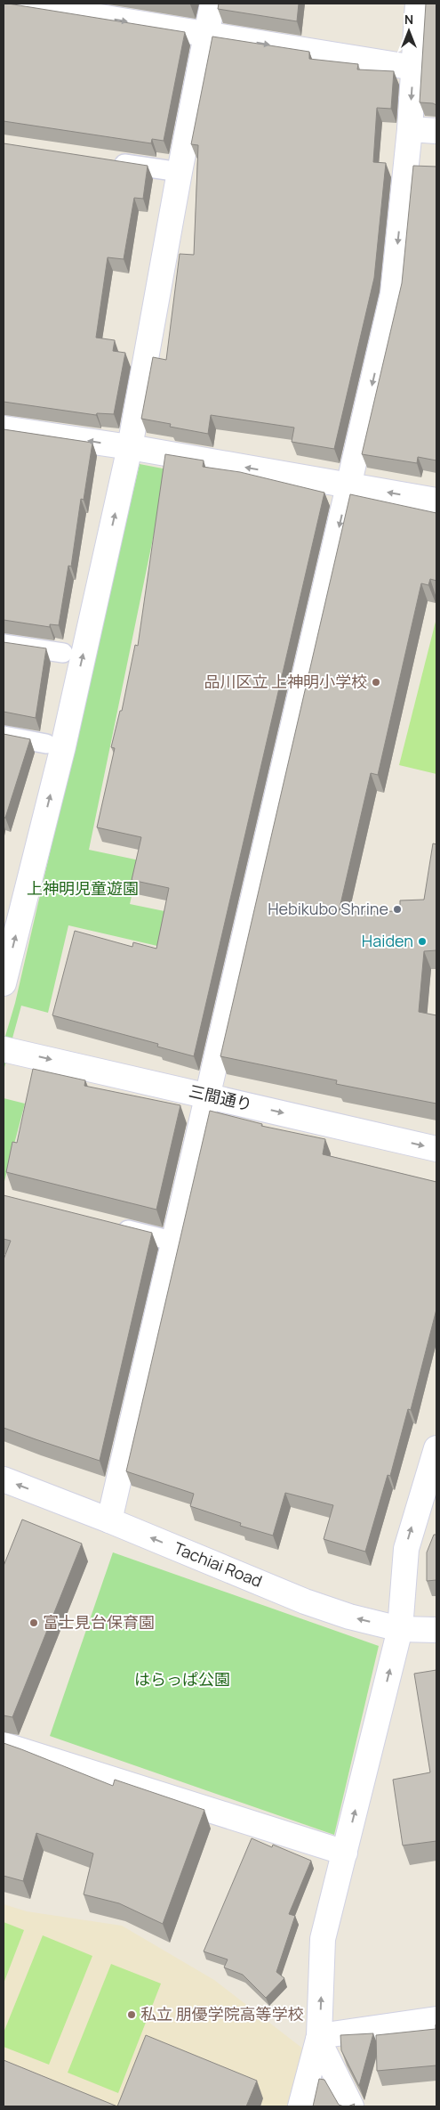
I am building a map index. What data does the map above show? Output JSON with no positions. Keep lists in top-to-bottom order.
{
  "streets": {
    "street": ["三間通り", "Tachiai Road"]
  },
  "one_way": ["三間通り", "Tachiai Road"],
  "parks": ["上神明児童遊園", "はらっぱ公園"],
  "places": [
    "品川区立 上神明小学校",
    "Hebikubo Shrine",
    "Haiden",
    "富士見台保育園",
    "私立 朋優学院高等学校"
  ],
  "north": "top"
}
